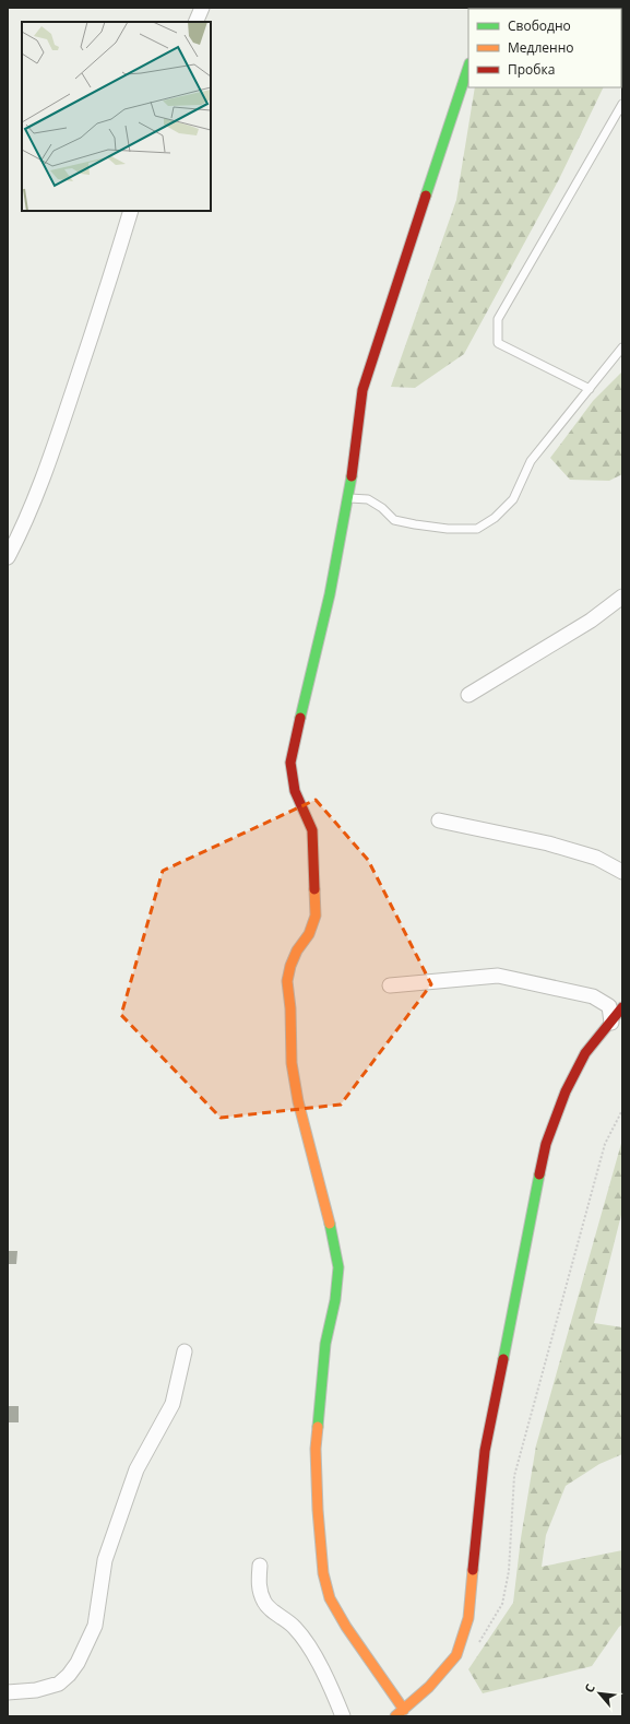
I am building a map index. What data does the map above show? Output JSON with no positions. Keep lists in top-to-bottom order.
{
  "legend": ["Свободно", "Медленно", "Пробка"],
  "north": "top left"
}
